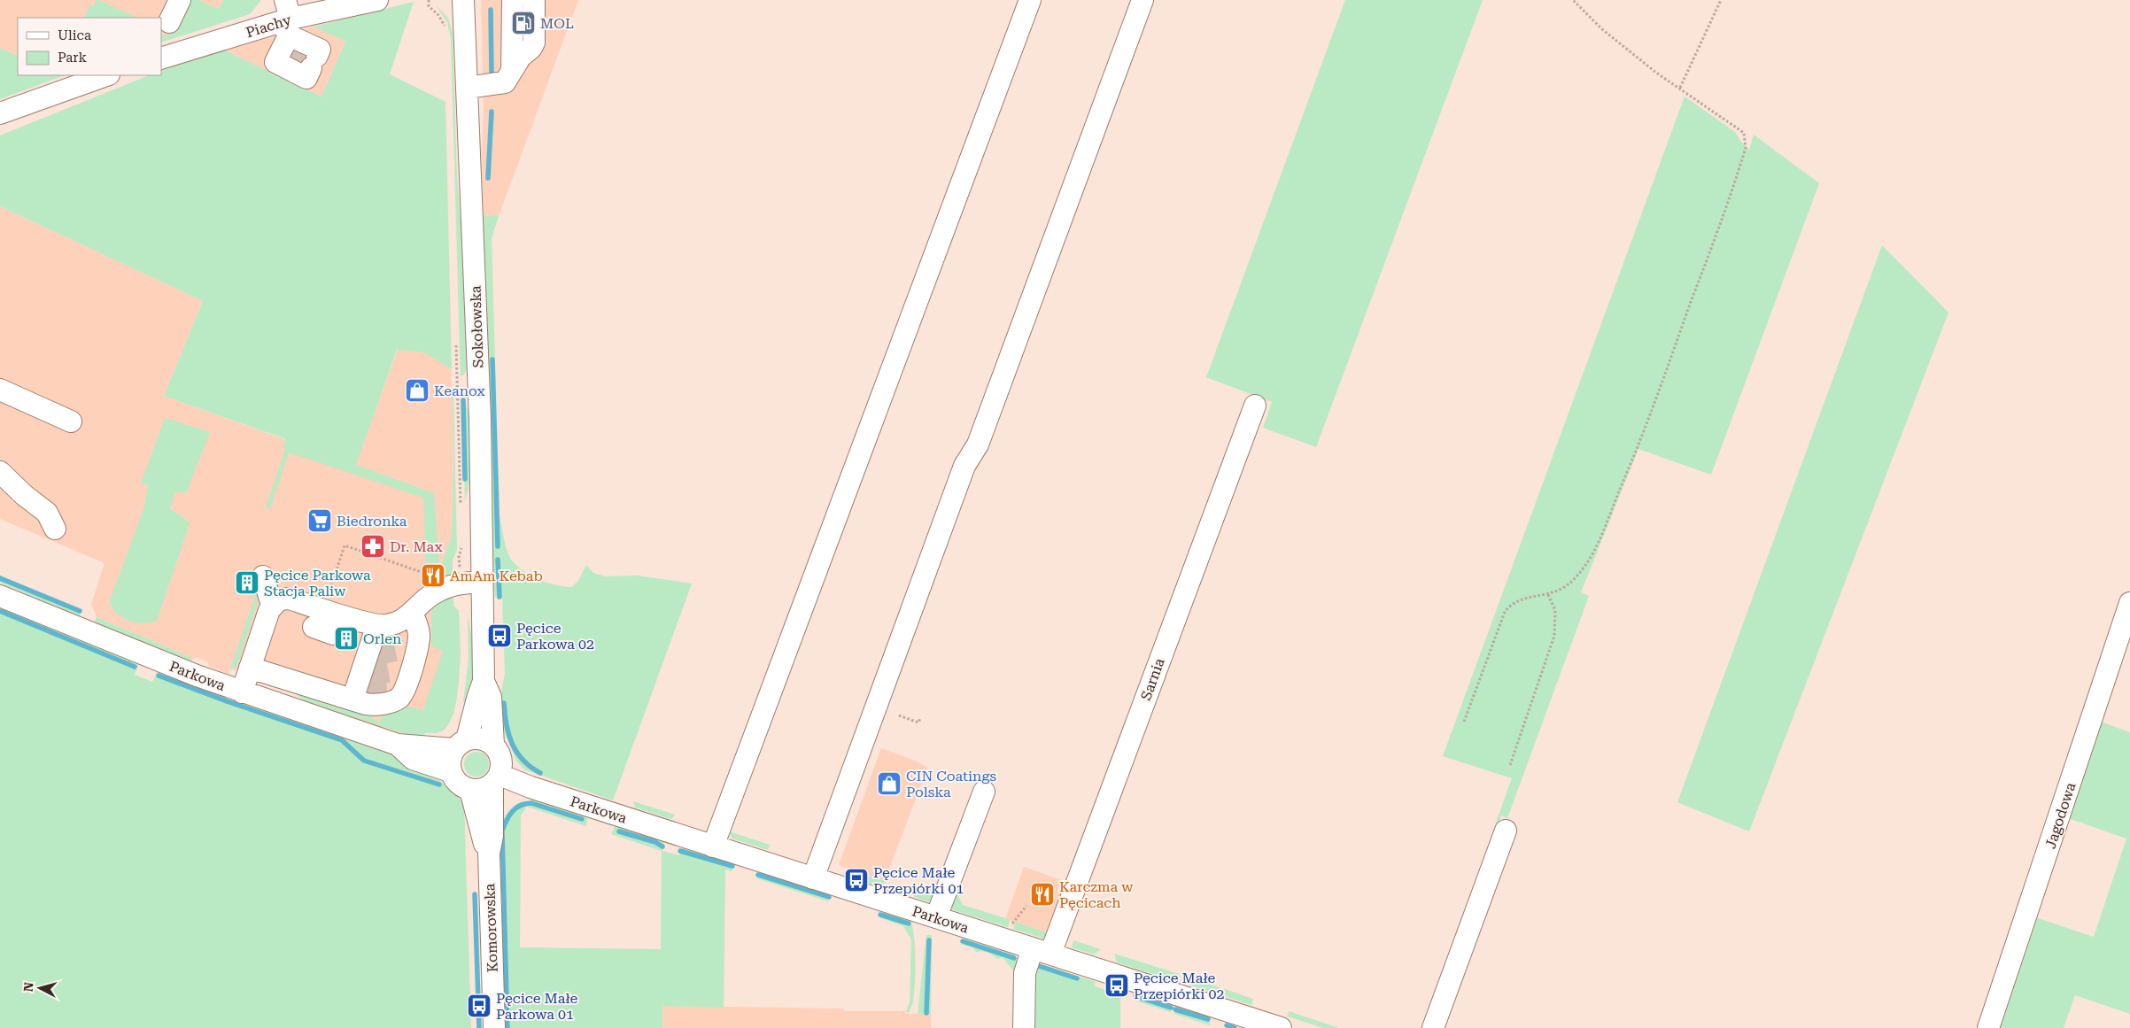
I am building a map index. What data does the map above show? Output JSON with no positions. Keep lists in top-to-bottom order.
{
  "streets": {
    "street": [
      "Piachy",
      "Sokołowska",
      "Parkowa",
      "Sarnia",
      "Jagodowa",
      "Komorowska"
    ]
  },
  "crossings": [
    ["Sokołowska", "Parkowa"],
    ["Sokołowska", "Komorowska"],
    ["Parkowa", "Sarnia"],
    ["Parkowa", "Komorowska"]
  ],
  "places": {
    "fuel station": ["MOL"],
    "shop": ["Keanox", "CIN Coatings Polska"],
    "supermarket": ["Biedronka"],
    "pharmacy": ["Dr. Max"],
    "restaurant": ["AmAm Kebab", "Karczma w Pęcicach"],
    "building": ["Pęcice Parkowa Stacja Paliw", "Orlen"],
    "bus stop": [
      "Pęcice Parkowa 02",
      "Pęcice Małe Przepiórki 01",
      "Pęcice Małe Przepiórki 02",
      "Pęcice Małe Parkowa 01"
    ]
  },
  "legend": ["Ulica", "Park"],
  "north": "left"
}
